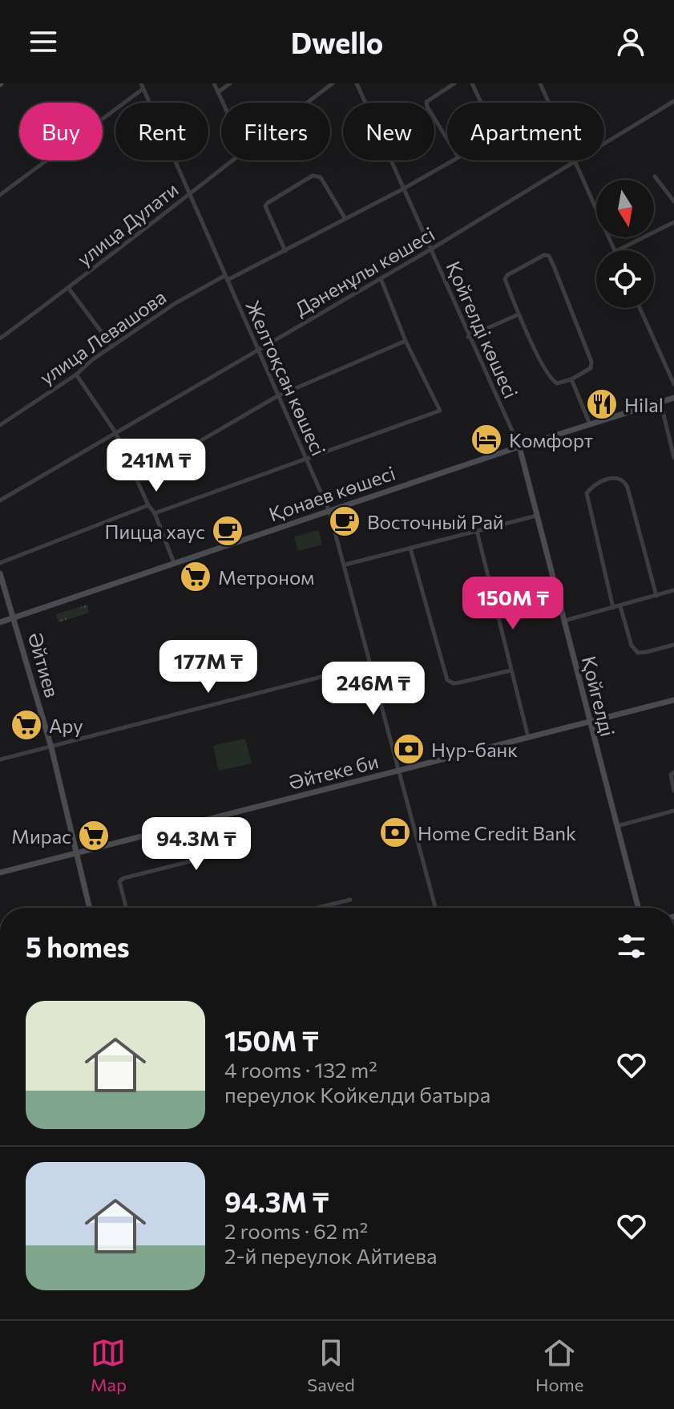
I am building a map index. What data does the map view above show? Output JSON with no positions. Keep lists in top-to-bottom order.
{
  "streets": {
    "street": [
      "улица Дулати",
      "Дәненұлы көшесі",
      "Қойгелді көшесі",
      "улица Левашова",
      "Желтоқсан көшесі",
      "Қонаев көшесі",
      "Әйтиев",
      "Қойгелді",
      "Әйтеке би"
    ]
  },
  "crossings": [
    ["улица Дулати", "Желтоқсан көшесі"],
    ["Дәненұлы көшесі", "Қойгелді көшесі"],
    ["Дәненұлы көшесі", "Желтоқсан көшесі"],
    ["Қойгелді көшесі", "улица Левашова"],
    ["Қойгелді көшесі", "Қонаев көшесі"],
    ["Қойгелді көшесі", "Қойгелді"],
    ["улица Левашова", "Желтоқсан көшесі"],
    ["Желтоқсан көшесі", "Қонаев көшесі"],
    ["Желтоқсан көшесі", "Әйтеке би"],
    ["Қонаев көшесі", "Әйтиев"],
    ["Қонаев көшесі", "Қойгелді"],
    ["Әйтиев", "Әйтеке би"],
    ["Қойгелді", "Әйтеке би"]
  ],
  "places": {
    "restaurant": ["Hilal"],
    "hotel": ["Комфорт"],
    "cafe": ["Восточный Рай", "Пицца хаус"],
    "supermarket": ["Метроном", "Ару", "Мирас"],
    "bank": ["Нур-банк", "Home Credit Bank"]
  },
  "north": "bottom",
  "page": {
    "header": "Dwello",
    "chip": [
      "Buy",
      "Rent",
      "Filters",
      "New",
      "Apartment"
    ],
    "price": [
      "241M ₸",
      "150M ₸",
      "177M ₸",
      "246M ₸",
      "94.3M ₸"
    ],
    "heading": "5 homes",
    "list": [
      {
        "name": "150M ₸",
        "note": "4 rooms · 132 m² · переулок Койкелди батыра"
      },
      {
        "name": "94.3M ₸",
        "note": "2 rooms · 62 m² · 2-й переулок Айтиева"
      }
    ],
    "tabs": ["Map", "Saved", "Home"]
  }
}
